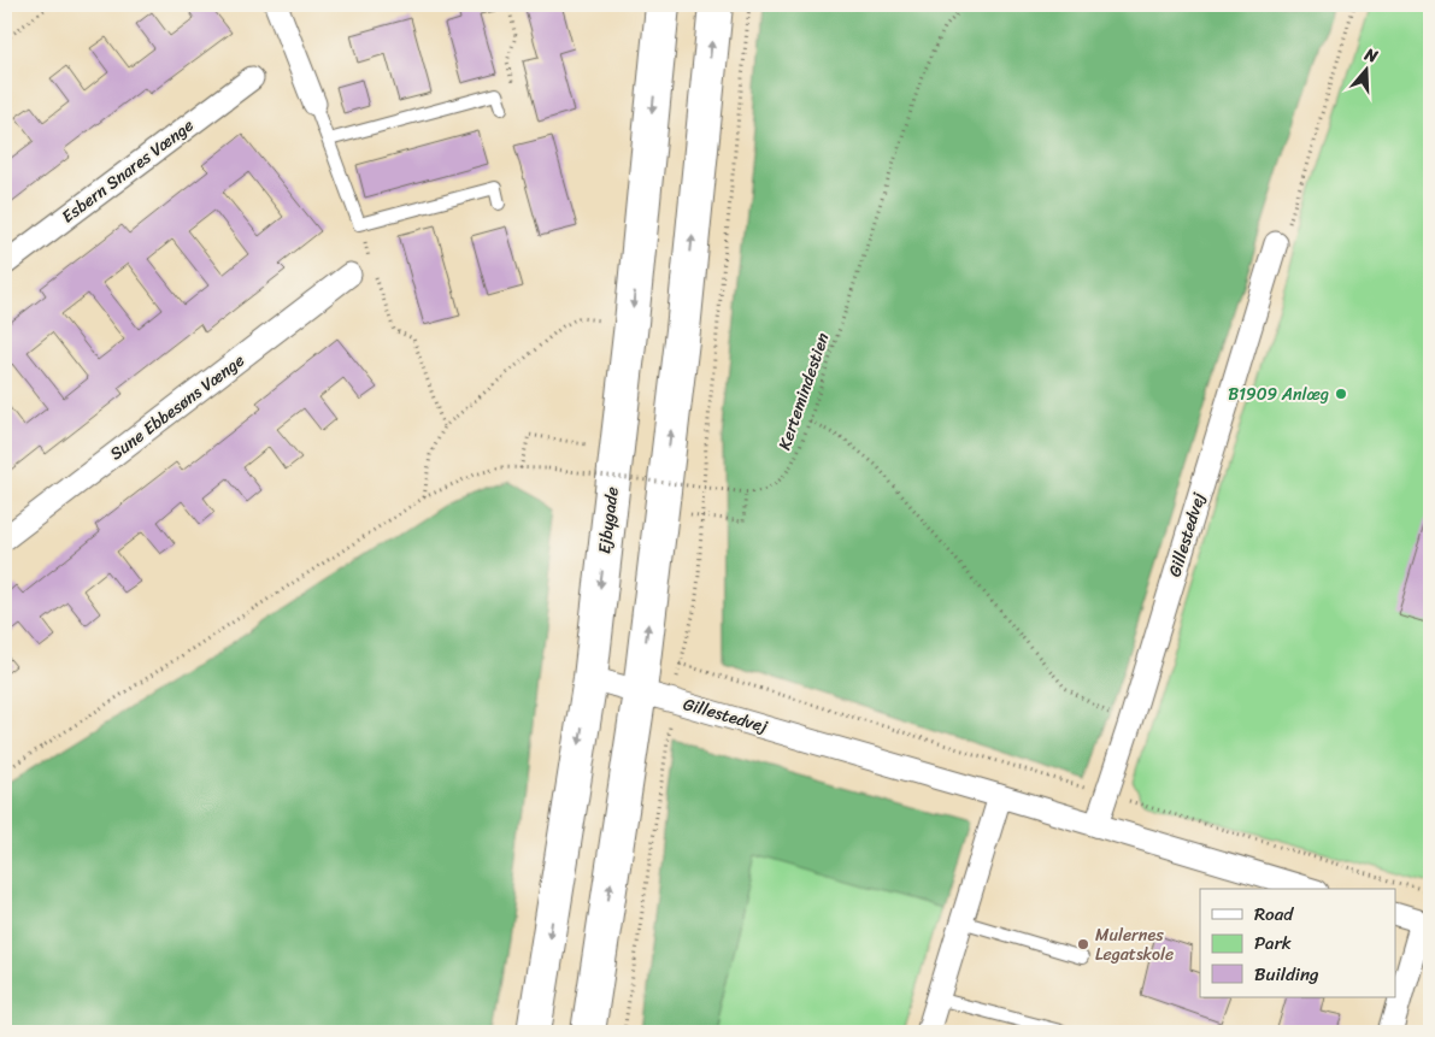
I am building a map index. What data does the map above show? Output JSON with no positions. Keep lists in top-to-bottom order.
{
  "streets": {
    "main road": ["Ejbygade"],
    "street": ["Esbern Snares Vænge", "Sune Ebbesøns Vænge", "Gillestedvej"],
    "path": ["Kertemindestien"]
  },
  "crossings": [
    ["Ejbygade", "Gillestedvej"]
  ],
  "places": ["B1909 Anlæg", "Mulernes Legatskole"],
  "legend": ["Road", "Park", "Building"],
  "north": "top"
}
